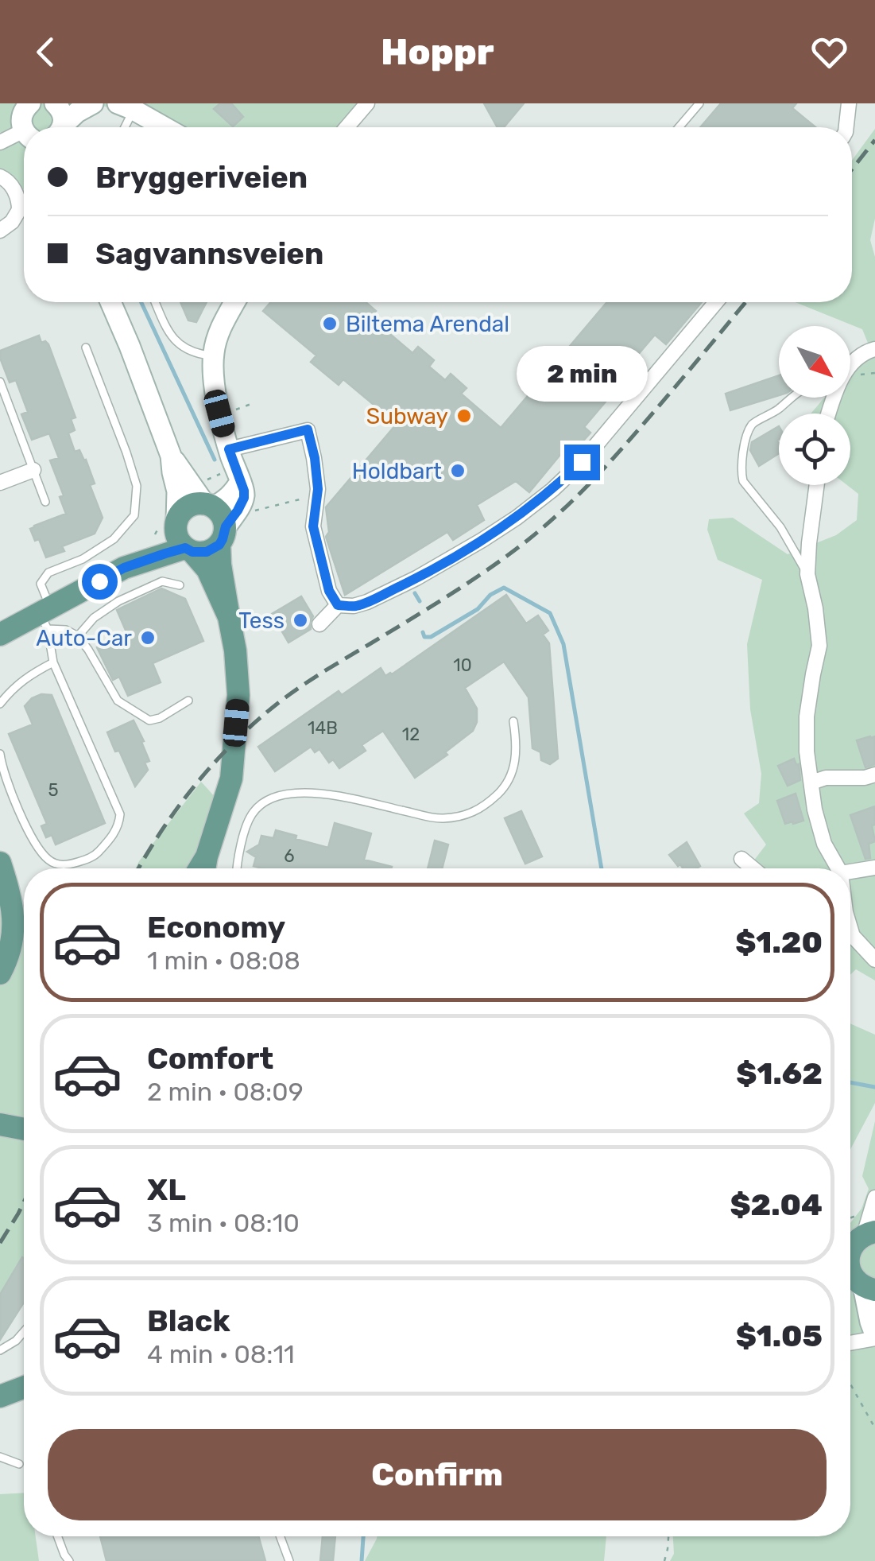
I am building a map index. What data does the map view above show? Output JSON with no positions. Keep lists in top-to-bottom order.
{
  "places": [
    "Biltema Arendal",
    "Subway",
    "Holdbart",
    "Tess",
    "Auto-Car"
  ],
  "house_numbers": [
    "10",
    "14B",
    "12",
    "5",
    "6"
  ],
  "north": "bottom right",
  "page": {
    "header": "Hoppr",
    "banner": ["Bryggeriveien", "Sagvannsveien"],
    "bubble": "2 min",
    "list": [
      {
        "name": "Economy",
        "note": "1 min · 08:08",
        "value": "$1.20"
      },
      {
        "name": "Comfort",
        "note": "2 min · 08:09",
        "value": "$1.62"
      },
      {
        "name": "XL",
        "note": "3 min · 08:10",
        "value": "$2.04"
      },
      {
        "name": "Black",
        "note": "4 min · 08:11",
        "value": "$1.05"
      }
    ],
    "buttons": "Confirm"
  }
}
